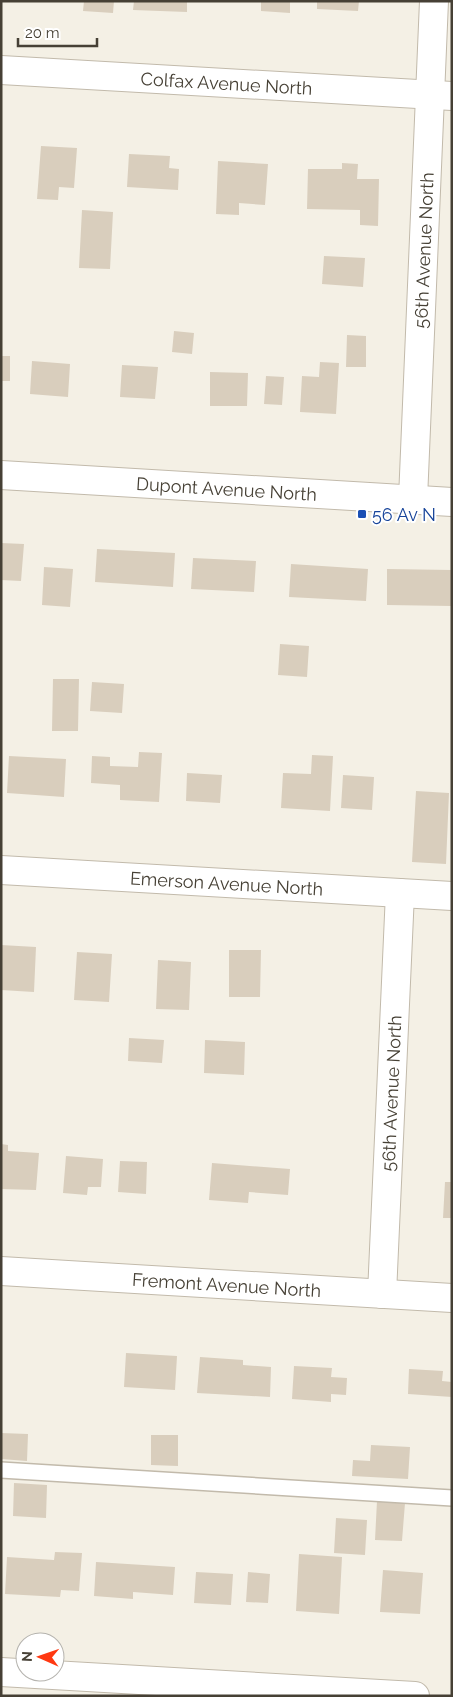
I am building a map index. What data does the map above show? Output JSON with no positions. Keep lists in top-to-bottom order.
{
  "streets": {
    "street": [
      "Colfax Avenue North",
      "56th Avenue North",
      "Dupont Avenue North",
      "Emerson Avenue North",
      "Fremont Avenue North"
    ]
  },
  "crossings": [
    ["Colfax Avenue North", "56th Avenue North"],
    ["56th Avenue North", "Dupont Avenue North"],
    ["56th Avenue North", "Emerson Avenue North"],
    ["56th Avenue North", "Fremont Avenue North"]
  ],
  "places": {
    "transit": ["56 Av N"]
  },
  "scale_bar": "20 m",
  "north": "left"
}
